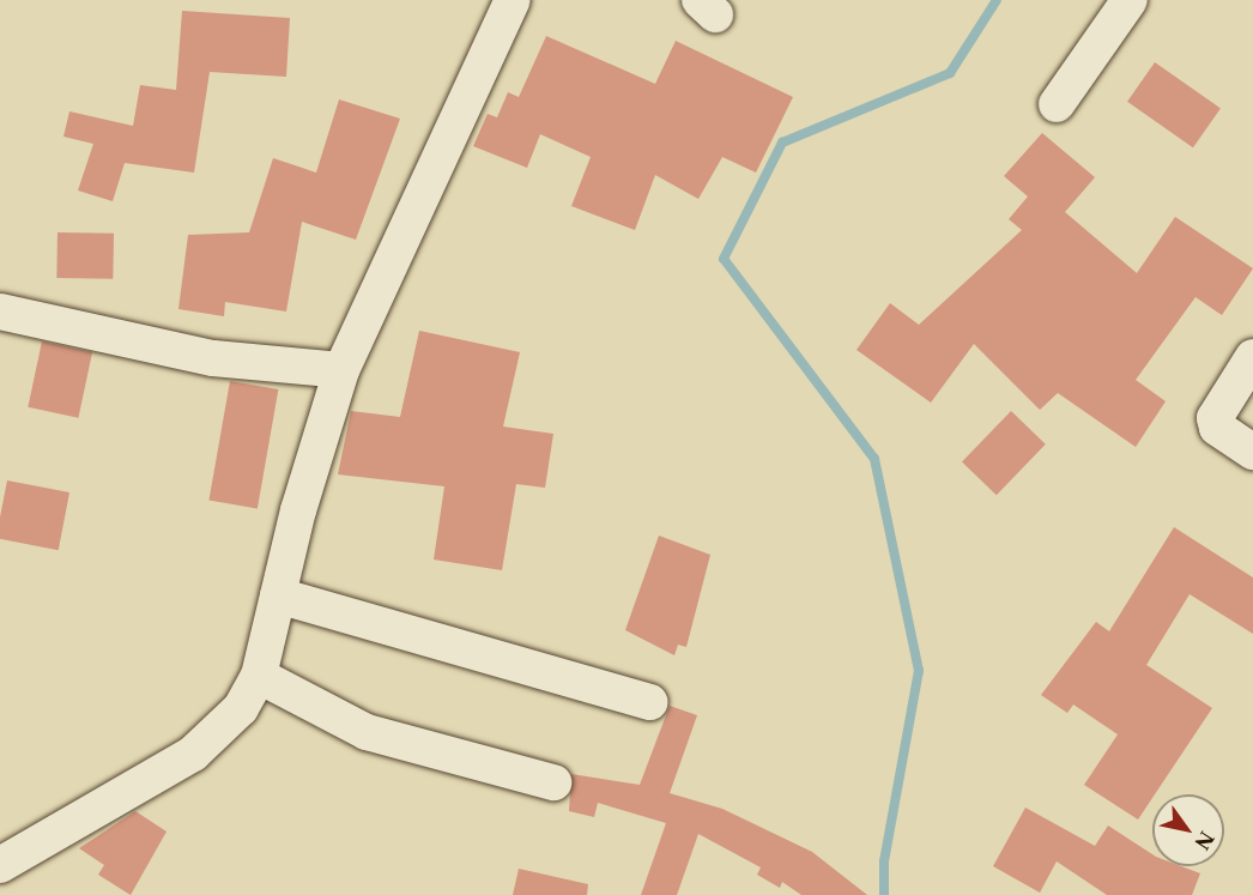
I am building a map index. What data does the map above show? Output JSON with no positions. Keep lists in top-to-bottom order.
{
  "north": "bottom right"
}
